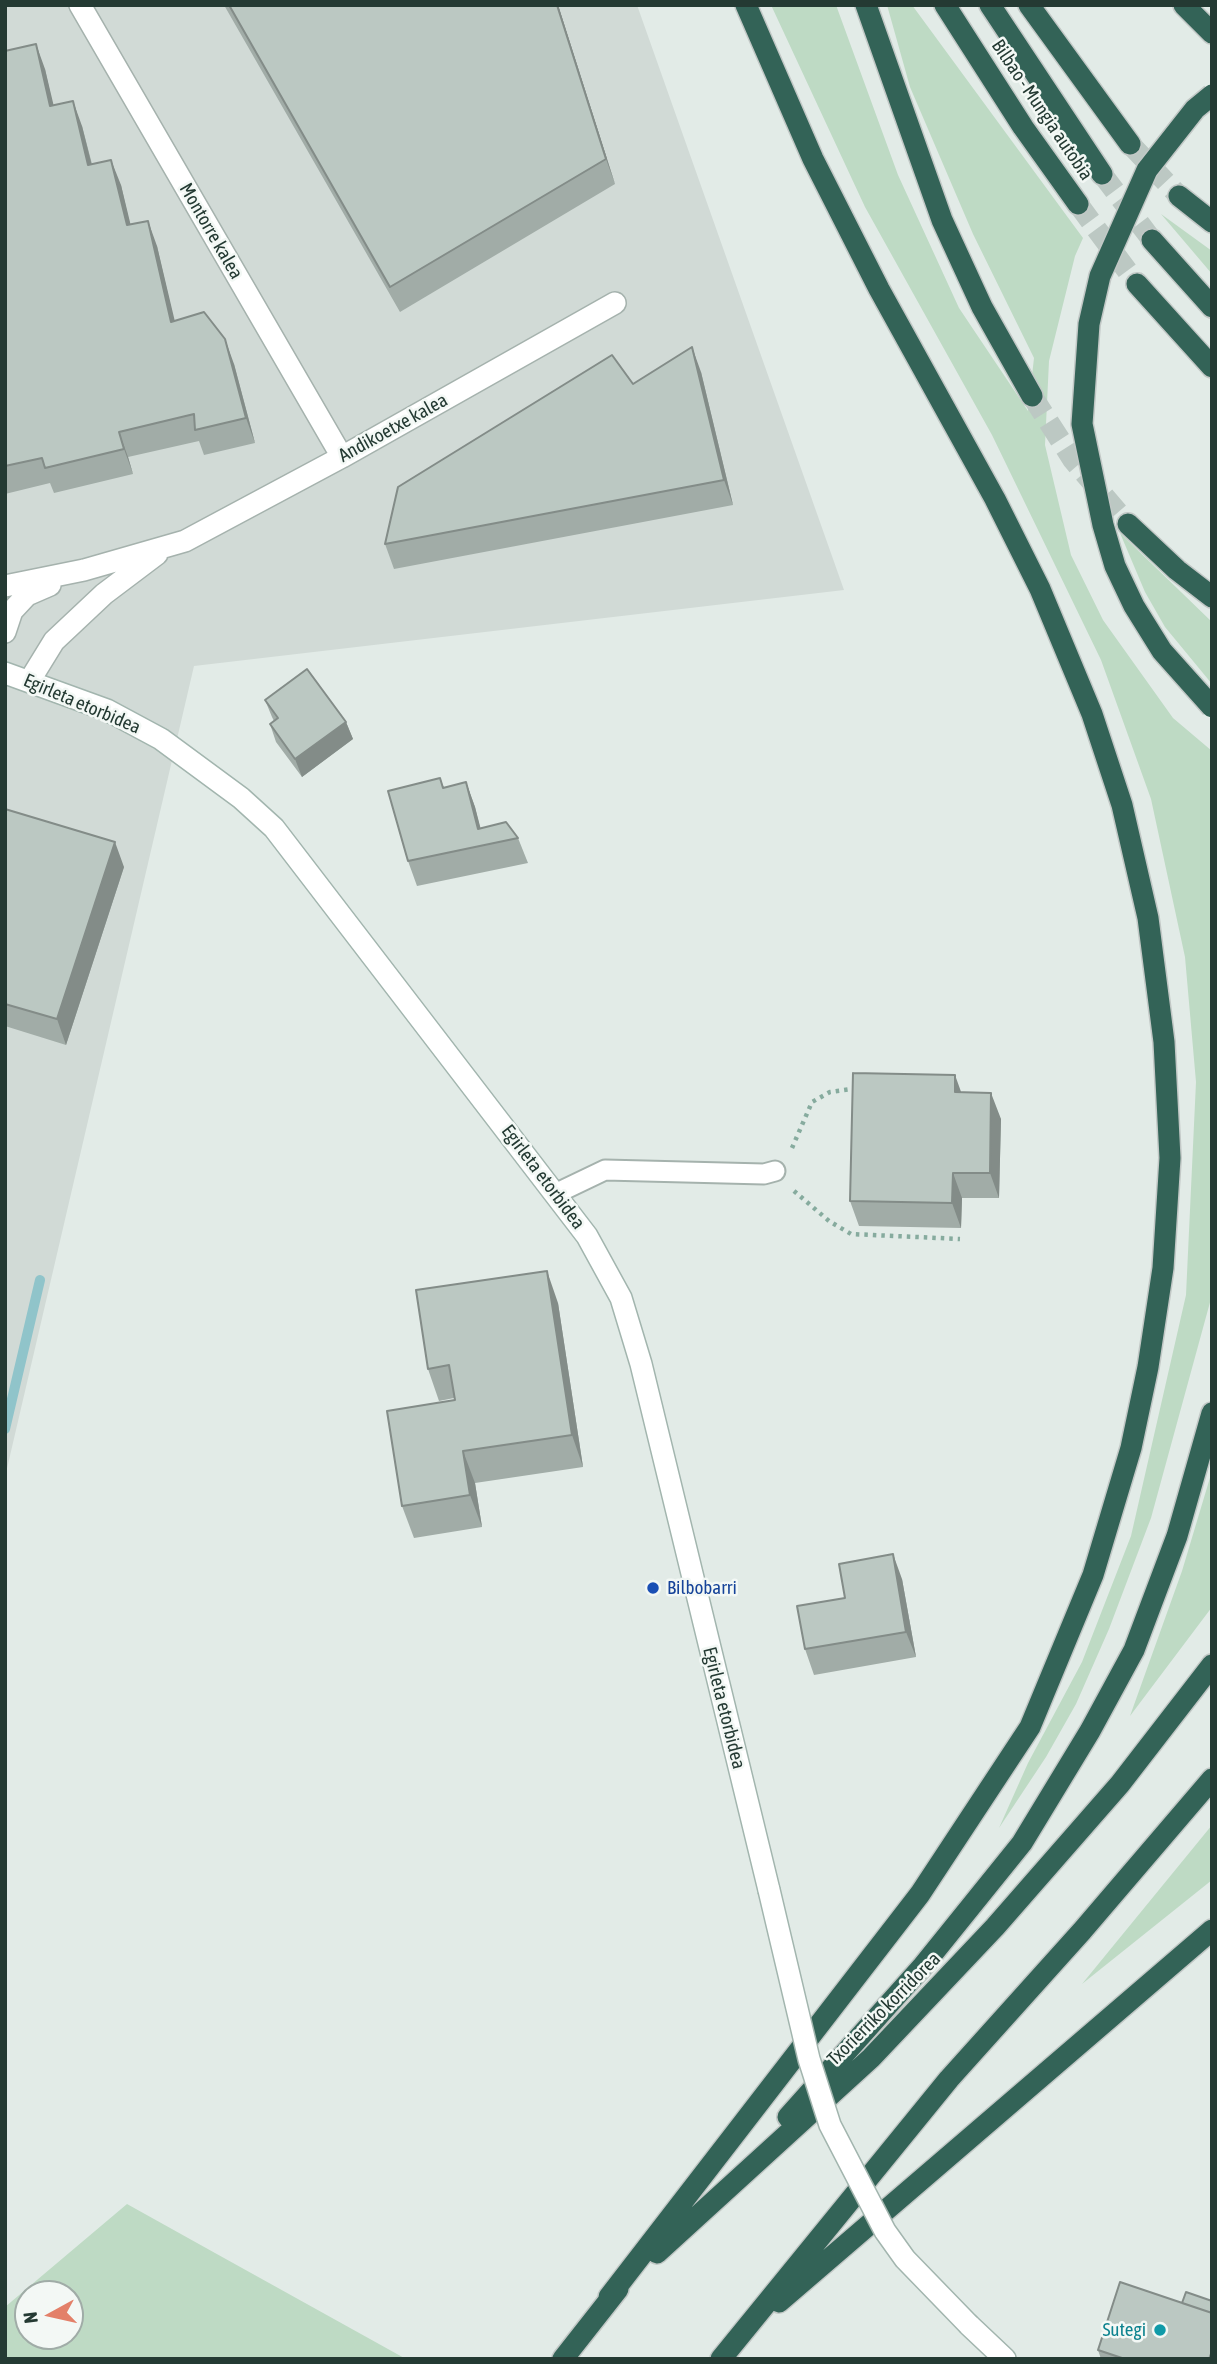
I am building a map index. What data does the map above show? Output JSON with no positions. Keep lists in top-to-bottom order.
{
  "streets": {
    "highway": ["Bilbao - Mungia autobia", "Txorierriko korridorea"],
    "street": ["Montorre kalea", "Andikoetxe kalea", "Egirleta etorbidea"]
  },
  "crossings": [
    ["Montorre kalea", "Andikoetxe kalea"]
  ],
  "places": ["Bilbobarri", "Sutegi"],
  "north": "left"
}
